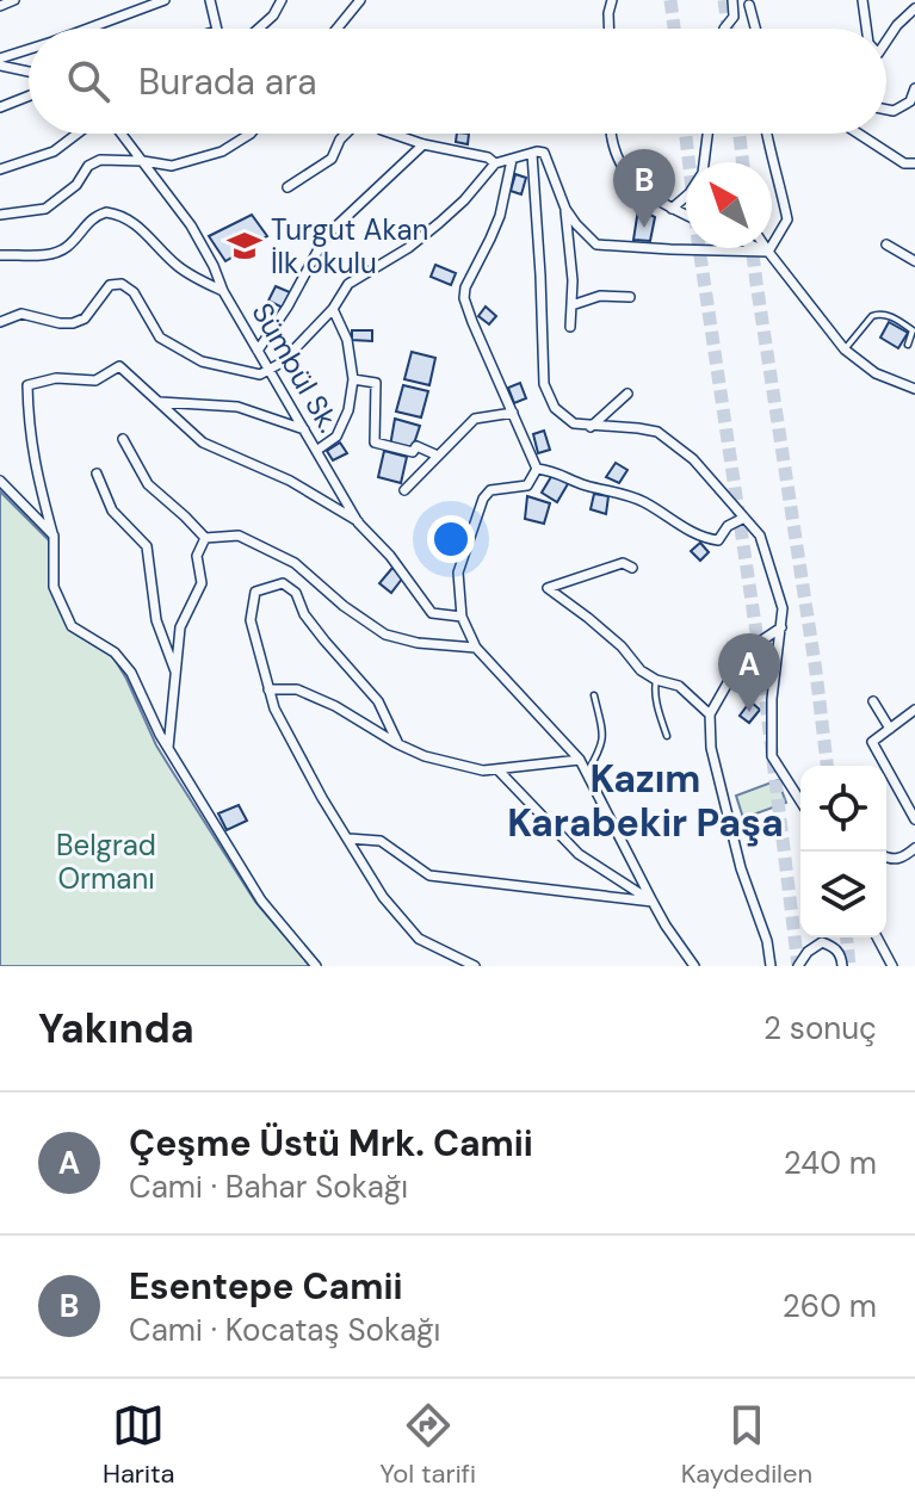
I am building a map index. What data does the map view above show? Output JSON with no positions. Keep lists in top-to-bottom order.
{
  "streets": {
    "street": ["Sümbül Sk."]
  },
  "districts": ["Kazım Karabekir Paşa"],
  "parks": ["Belgrad Ormanı"],
  "places": {
    "school or university": ["Turgut Akan İlk okulu"]
  },
  "north": "top left",
  "page": {
    "search": "Burada ara",
    "pins": ["B", "A"],
    "heading": ["Yakında", "2 sonuç"],
    "list": [
      {
        "mark": "A",
        "name": "Çeşme Üstü Mrk. Camii",
        "note": "Cami · Bahar Sokağı",
        "value": "240 m"
      },
      {
        "mark": "B",
        "name": "Esentepe Camii",
        "note": "Cami · Kocataş Sokağı",
        "value": "260 m"
      }
    ],
    "nav": ["Harita", "Yol tarifi", "Kaydedilen"]
  }
}
